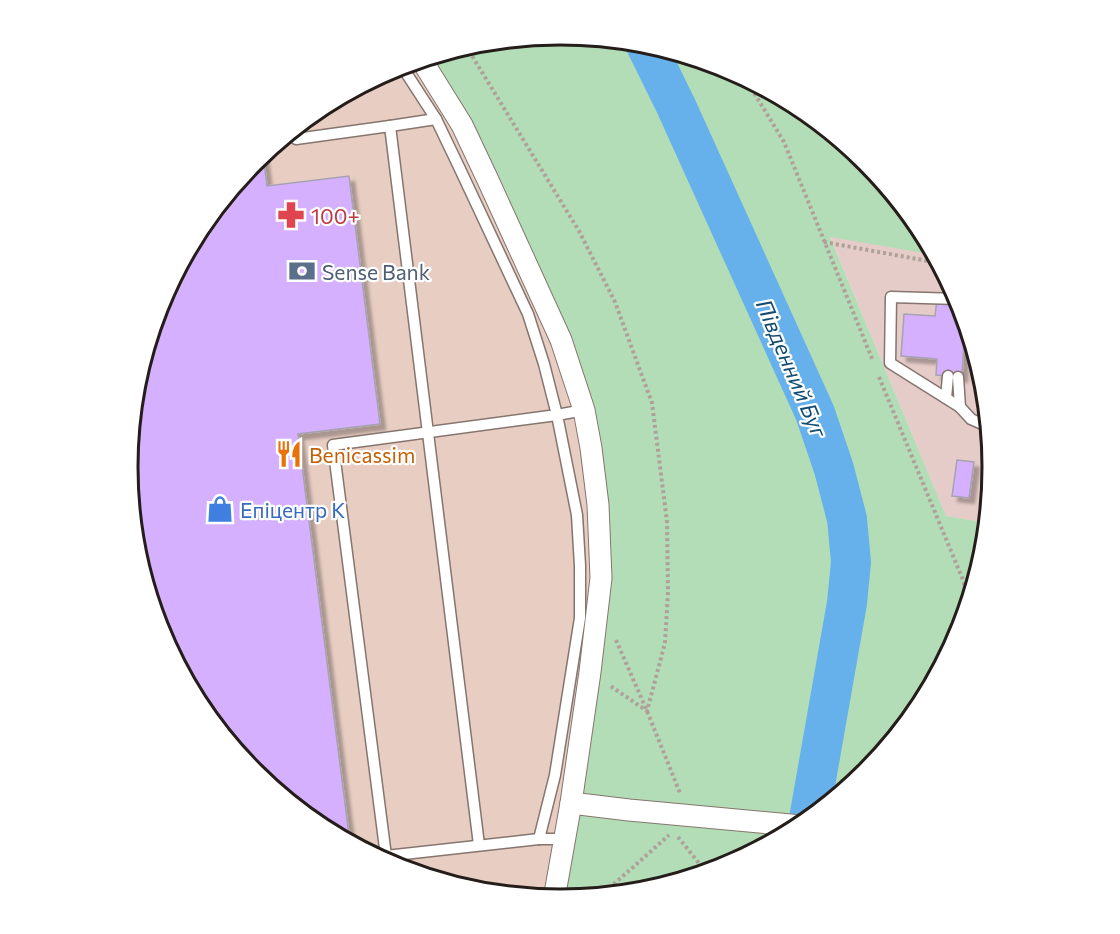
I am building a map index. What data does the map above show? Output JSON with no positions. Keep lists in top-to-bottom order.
{
  "water": ["Південний Буг"],
  "places": {
    "pharmacy": ["100+"],
    "bank": ["Sense Bank"],
    "restaurant": ["Benicassim"],
    "shop": ["Епіцентр К"]
  }
}
